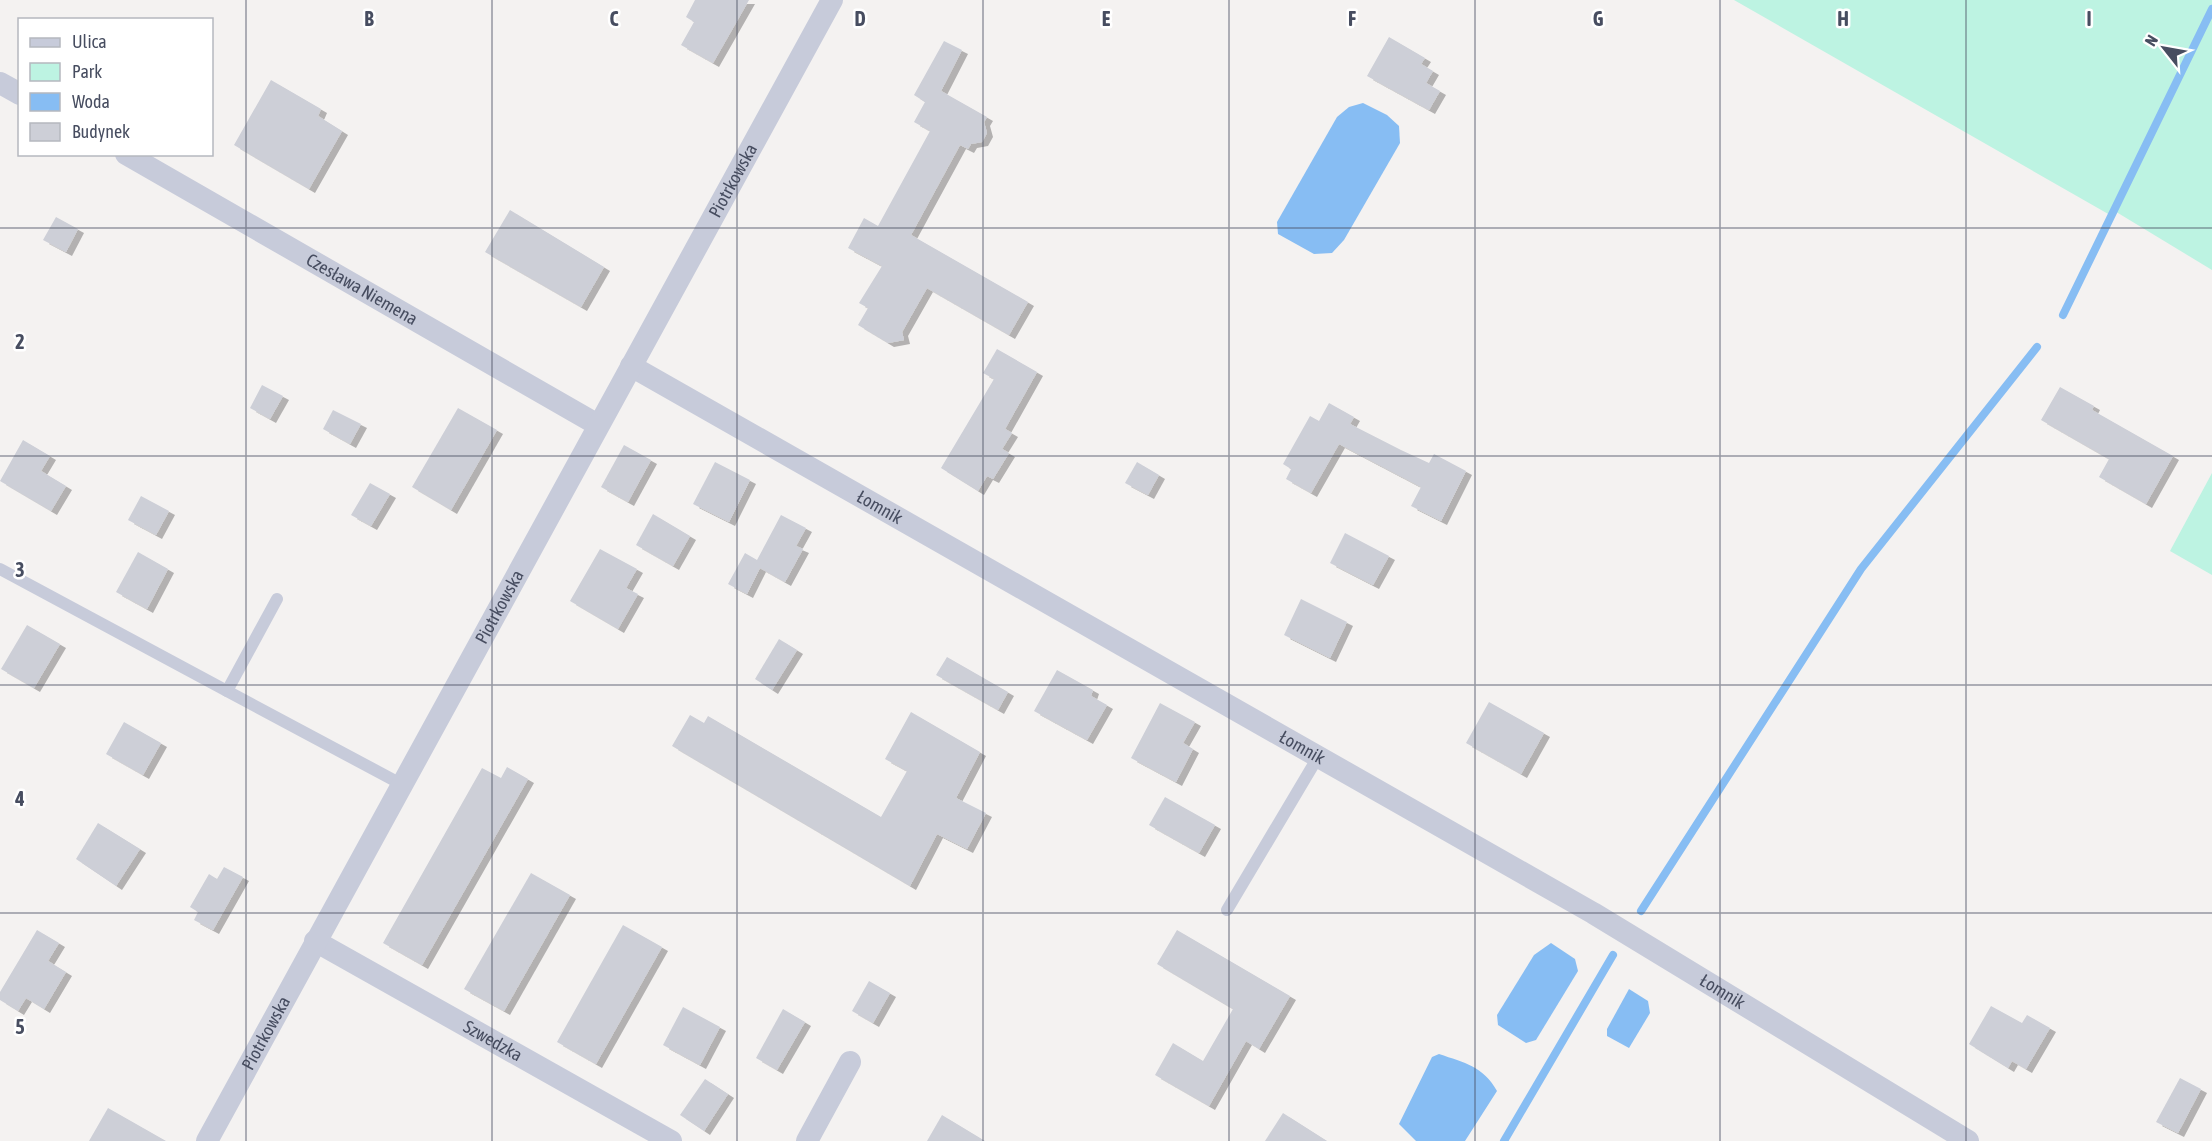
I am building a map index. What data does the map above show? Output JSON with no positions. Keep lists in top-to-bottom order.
{
  "streets": {
    "street": [
      "Piotrkowska",
      "Czesława Niemena",
      "Łomnik",
      "Szwedzka"
    ]
  },
  "crossings": [
    ["Piotrkowska", "Czesława Niemena"],
    ["Piotrkowska", "Łomnik"],
    ["Piotrkowska", "Szwedzka"]
  ],
  "legend": [
    "Ulica",
    "Park",
    "Woda",
    "Budynek"
  ],
  "north": "top left",
  "grid": {
    "columns": [
      "B",
      "C",
      "D",
      "E",
      "F",
      "G",
      "H",
      "I"
    ],
    "rows": [
      "2",
      "3",
      "4",
      "5"
    ]
  }
}
